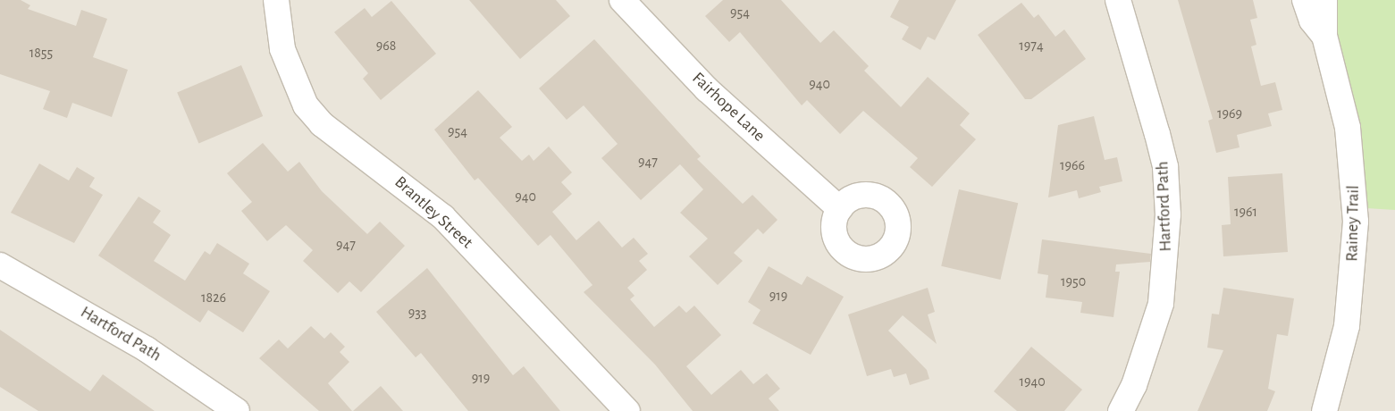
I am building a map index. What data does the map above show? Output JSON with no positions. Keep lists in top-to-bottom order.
{
  "streets": {
    "street": [
      "Fairhope Lane",
      "Hartford Path",
      "Brantley Street",
      "Rainey Trail"
    ]
  },
  "house_numbers": [
    "954",
    "968",
    "1974",
    "1855",
    "940",
    "1969",
    "954",
    "947",
    "1966",
    "940",
    "1961",
    "947",
    "1950",
    "919",
    "1826",
    "933",
    "919",
    "1940"
  ]
}
